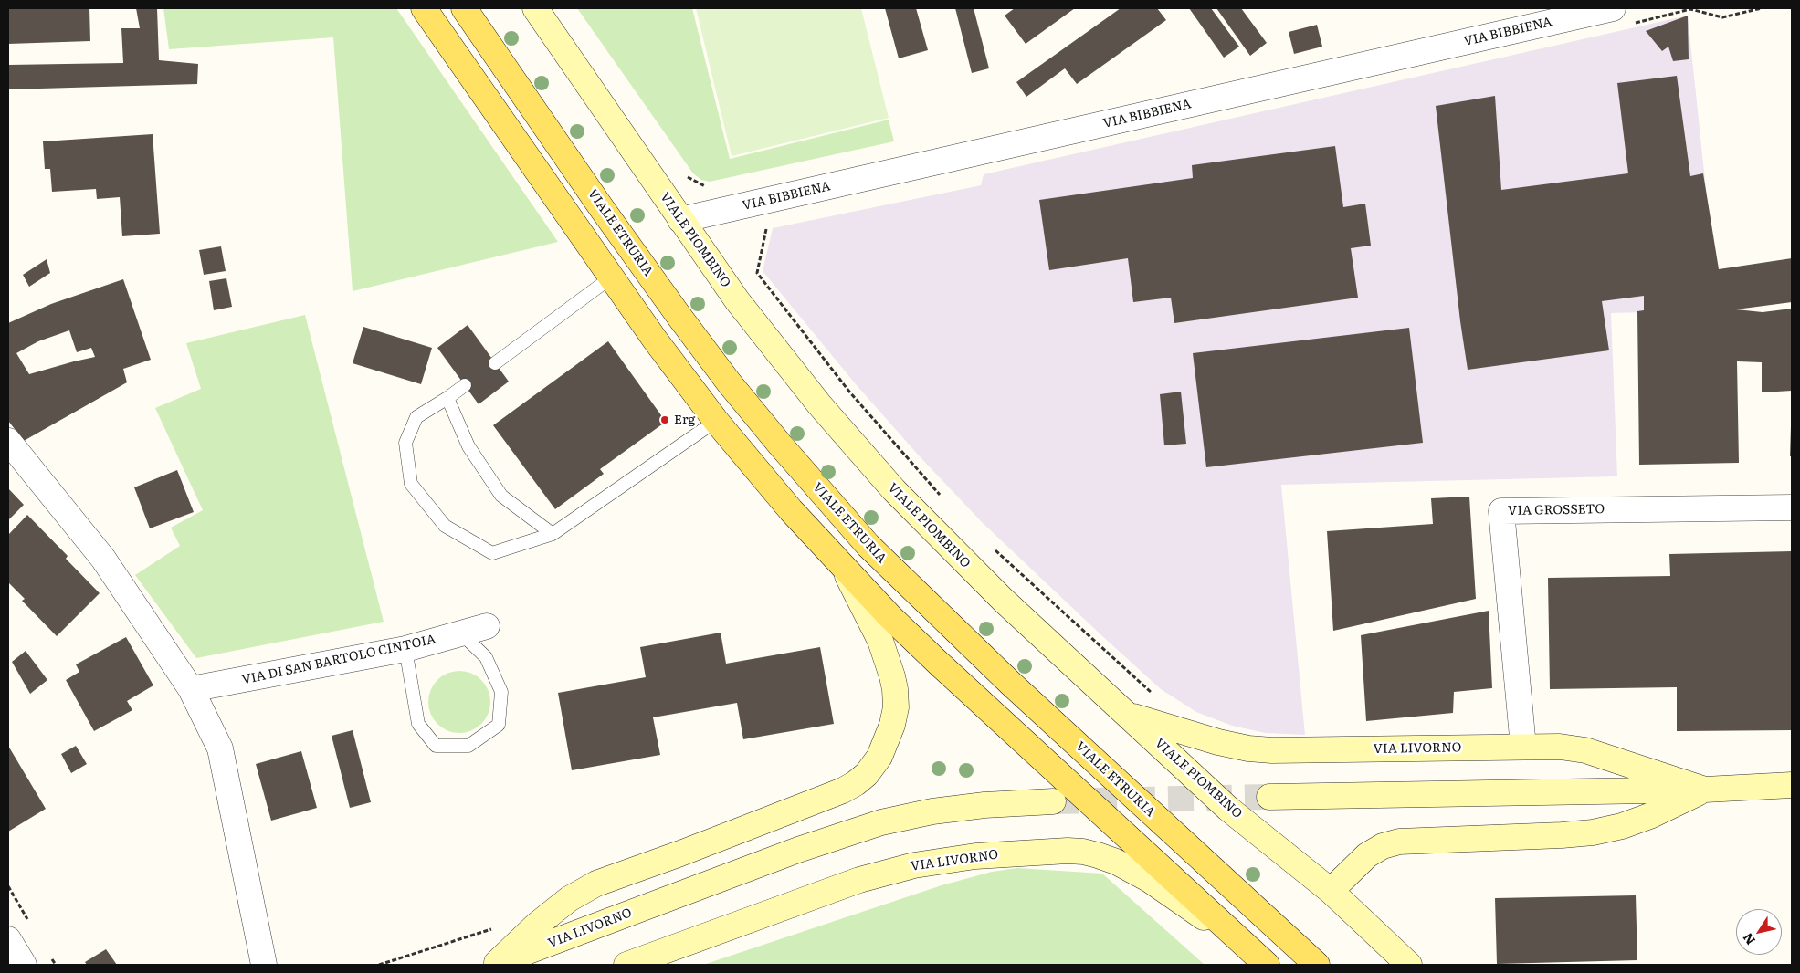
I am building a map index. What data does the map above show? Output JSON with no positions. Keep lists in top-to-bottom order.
{
  "streets": {
    "main road": ["VIALE ETRURIA"],
    "street": [
      "VIA BIBBIENA",
      "VIALE PIOMBINO",
      "VIA GROSSETO",
      "VIA DI SAN BARTOLO CINTOIA",
      "VIA LIVORNO"
    ]
  },
  "crossings": [
    ["VIA BIBBIENA", "VIALE PIOMBINO"],
    ["VIALE PIOMBINO", "VIA LIVORNO"],
    ["VIA GROSSETO", "VIA LIVORNO"]
  ],
  "places": ["Erg"],
  "north": "bottom left"
}
